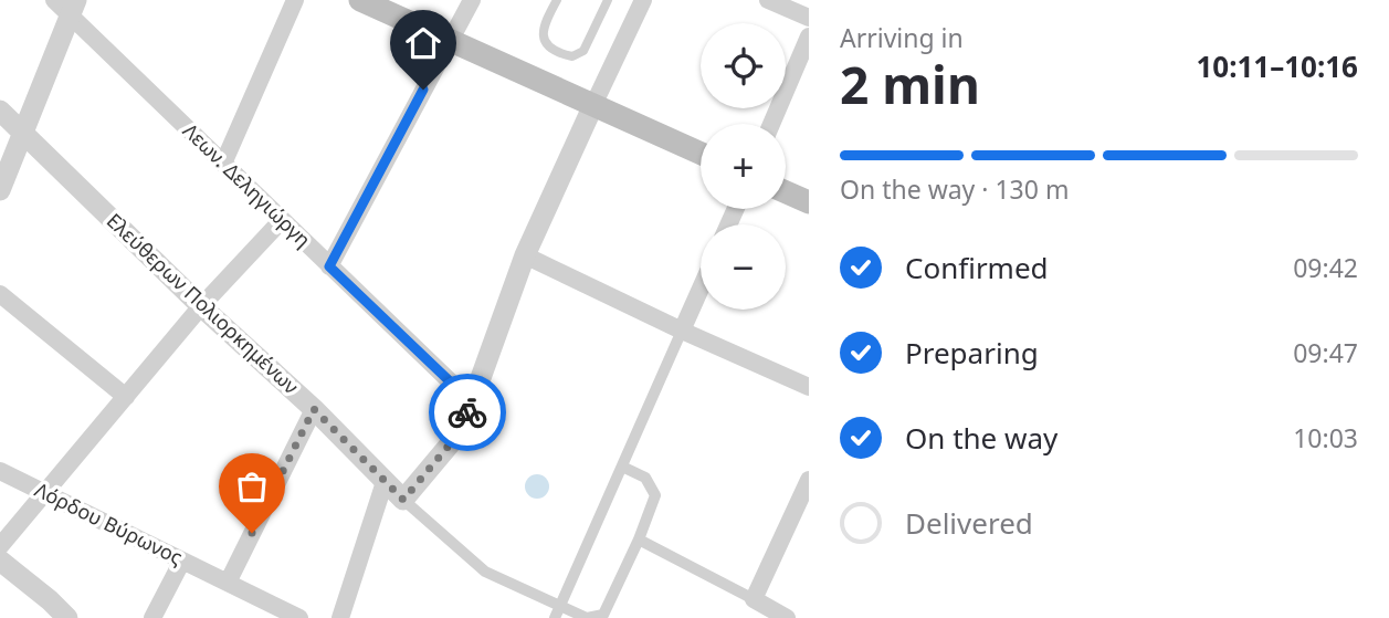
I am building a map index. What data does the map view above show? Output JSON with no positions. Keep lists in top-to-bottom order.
{
  "streets": {
    "street": ["Λεων. Δεληγιώργη", "Ελεύθερων Πολιορκημένων", "Λόρδου Βύρωνος"]
  },
  "page": {
    "heading": ["2 min", "Arriving in", "10:11–10:16"],
    "map_buttons": ["+", "−"],
    "bar": "On the way · 130 m",
    "list": [
      ["Confirmed", "09:42"],
      ["Preparing", "09:47"],
      ["On the way", "10:03"],
      "Delivered"
    ]
  }
}
